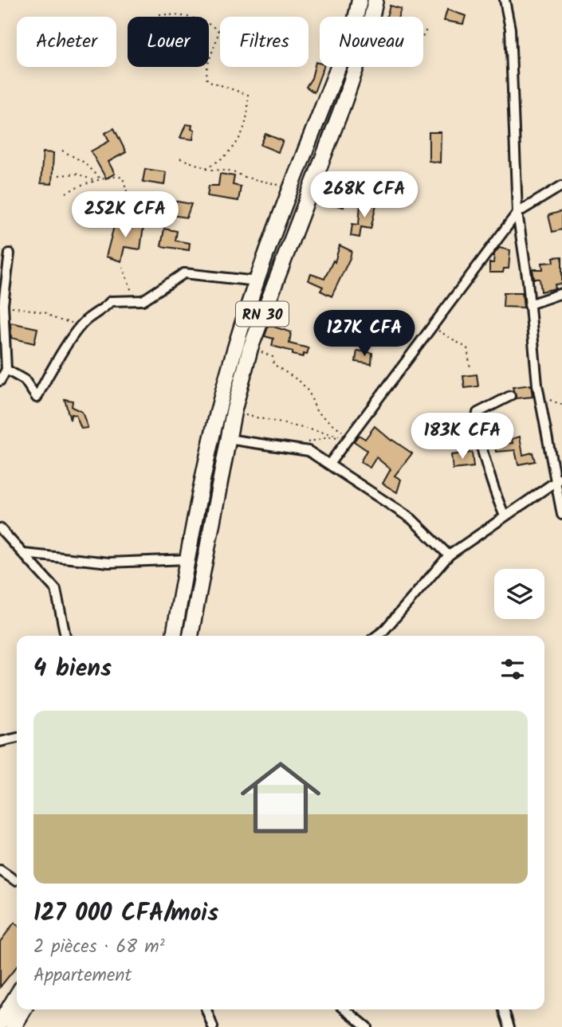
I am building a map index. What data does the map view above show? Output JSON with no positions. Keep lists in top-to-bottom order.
{
  "streets": {
    "main road": ["RN 30"]
  },
  "page": {
    "chip": [
      "Acheter",
      "Louer",
      "Filtres",
      "Nouveau"
    ],
    "price": [
      "268K CFA",
      "252K CFA",
      "127K CFA",
      "183K CFA"
    ],
    "heading": "4 biens",
    "list": [
      {
        "name": "127 000 CFA/mois",
        "note": "2 pièces · 68 m² · Appartement"
      }
    ]
  }
}
